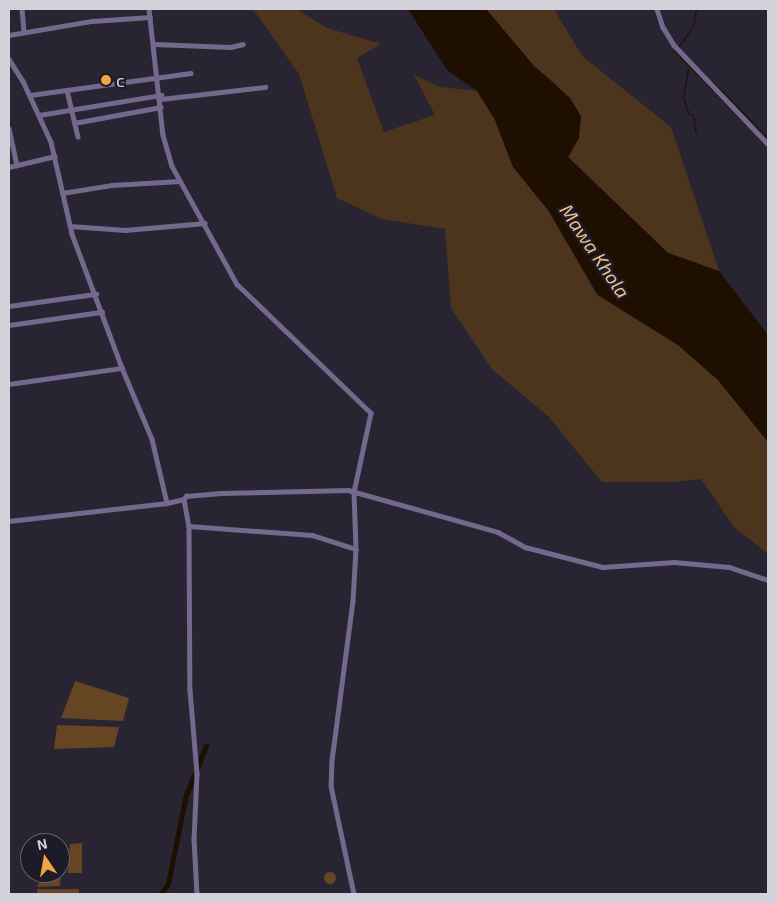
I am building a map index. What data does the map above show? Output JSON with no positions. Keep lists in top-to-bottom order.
{
  "water": ["Mawa Khola"],
  "places": ["c"],
  "north": "top"
}
